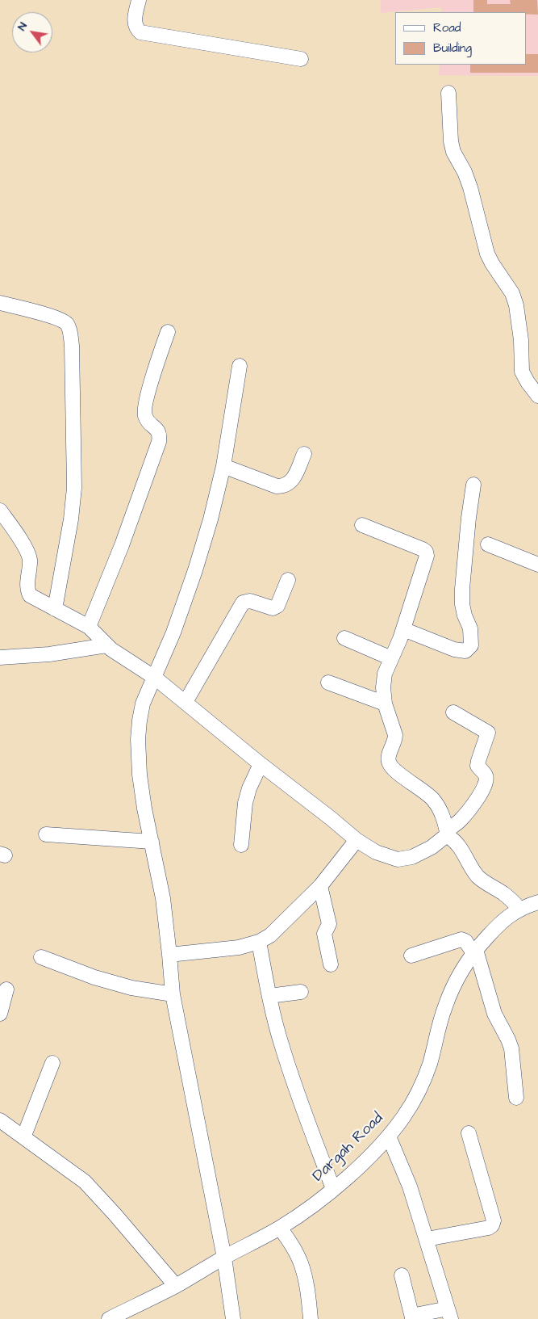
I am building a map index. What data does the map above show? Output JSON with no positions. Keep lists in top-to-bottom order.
{
  "streets": {
    "street": ["Dargah Road"]
  },
  "legend": ["Road", "Building"],
  "north": "top left"
}
